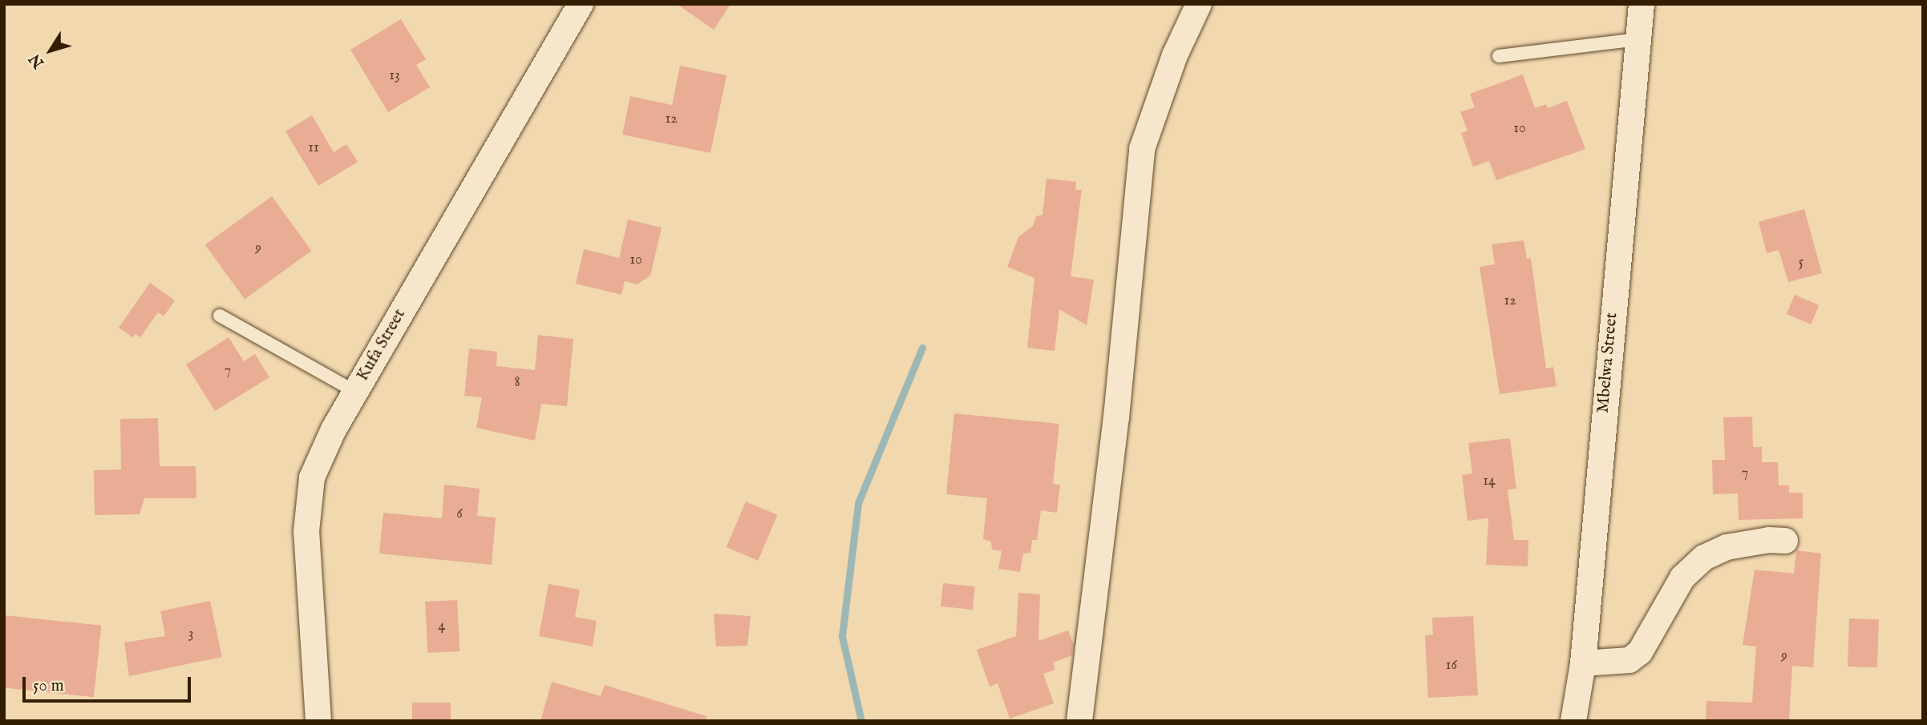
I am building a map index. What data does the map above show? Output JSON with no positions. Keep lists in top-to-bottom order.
{
  "streets": {
    "street": ["Kufa Street", "Mbelwa Street"]
  },
  "house_numbers": [
    "13",
    "12",
    "10",
    "11",
    "9",
    "10",
    "5",
    "12",
    "7",
    "8",
    "7",
    "14",
    "6",
    "4",
    "3",
    "9",
    "16"
  ],
  "scale_bar": "50 m",
  "north": "bottom left"
}
